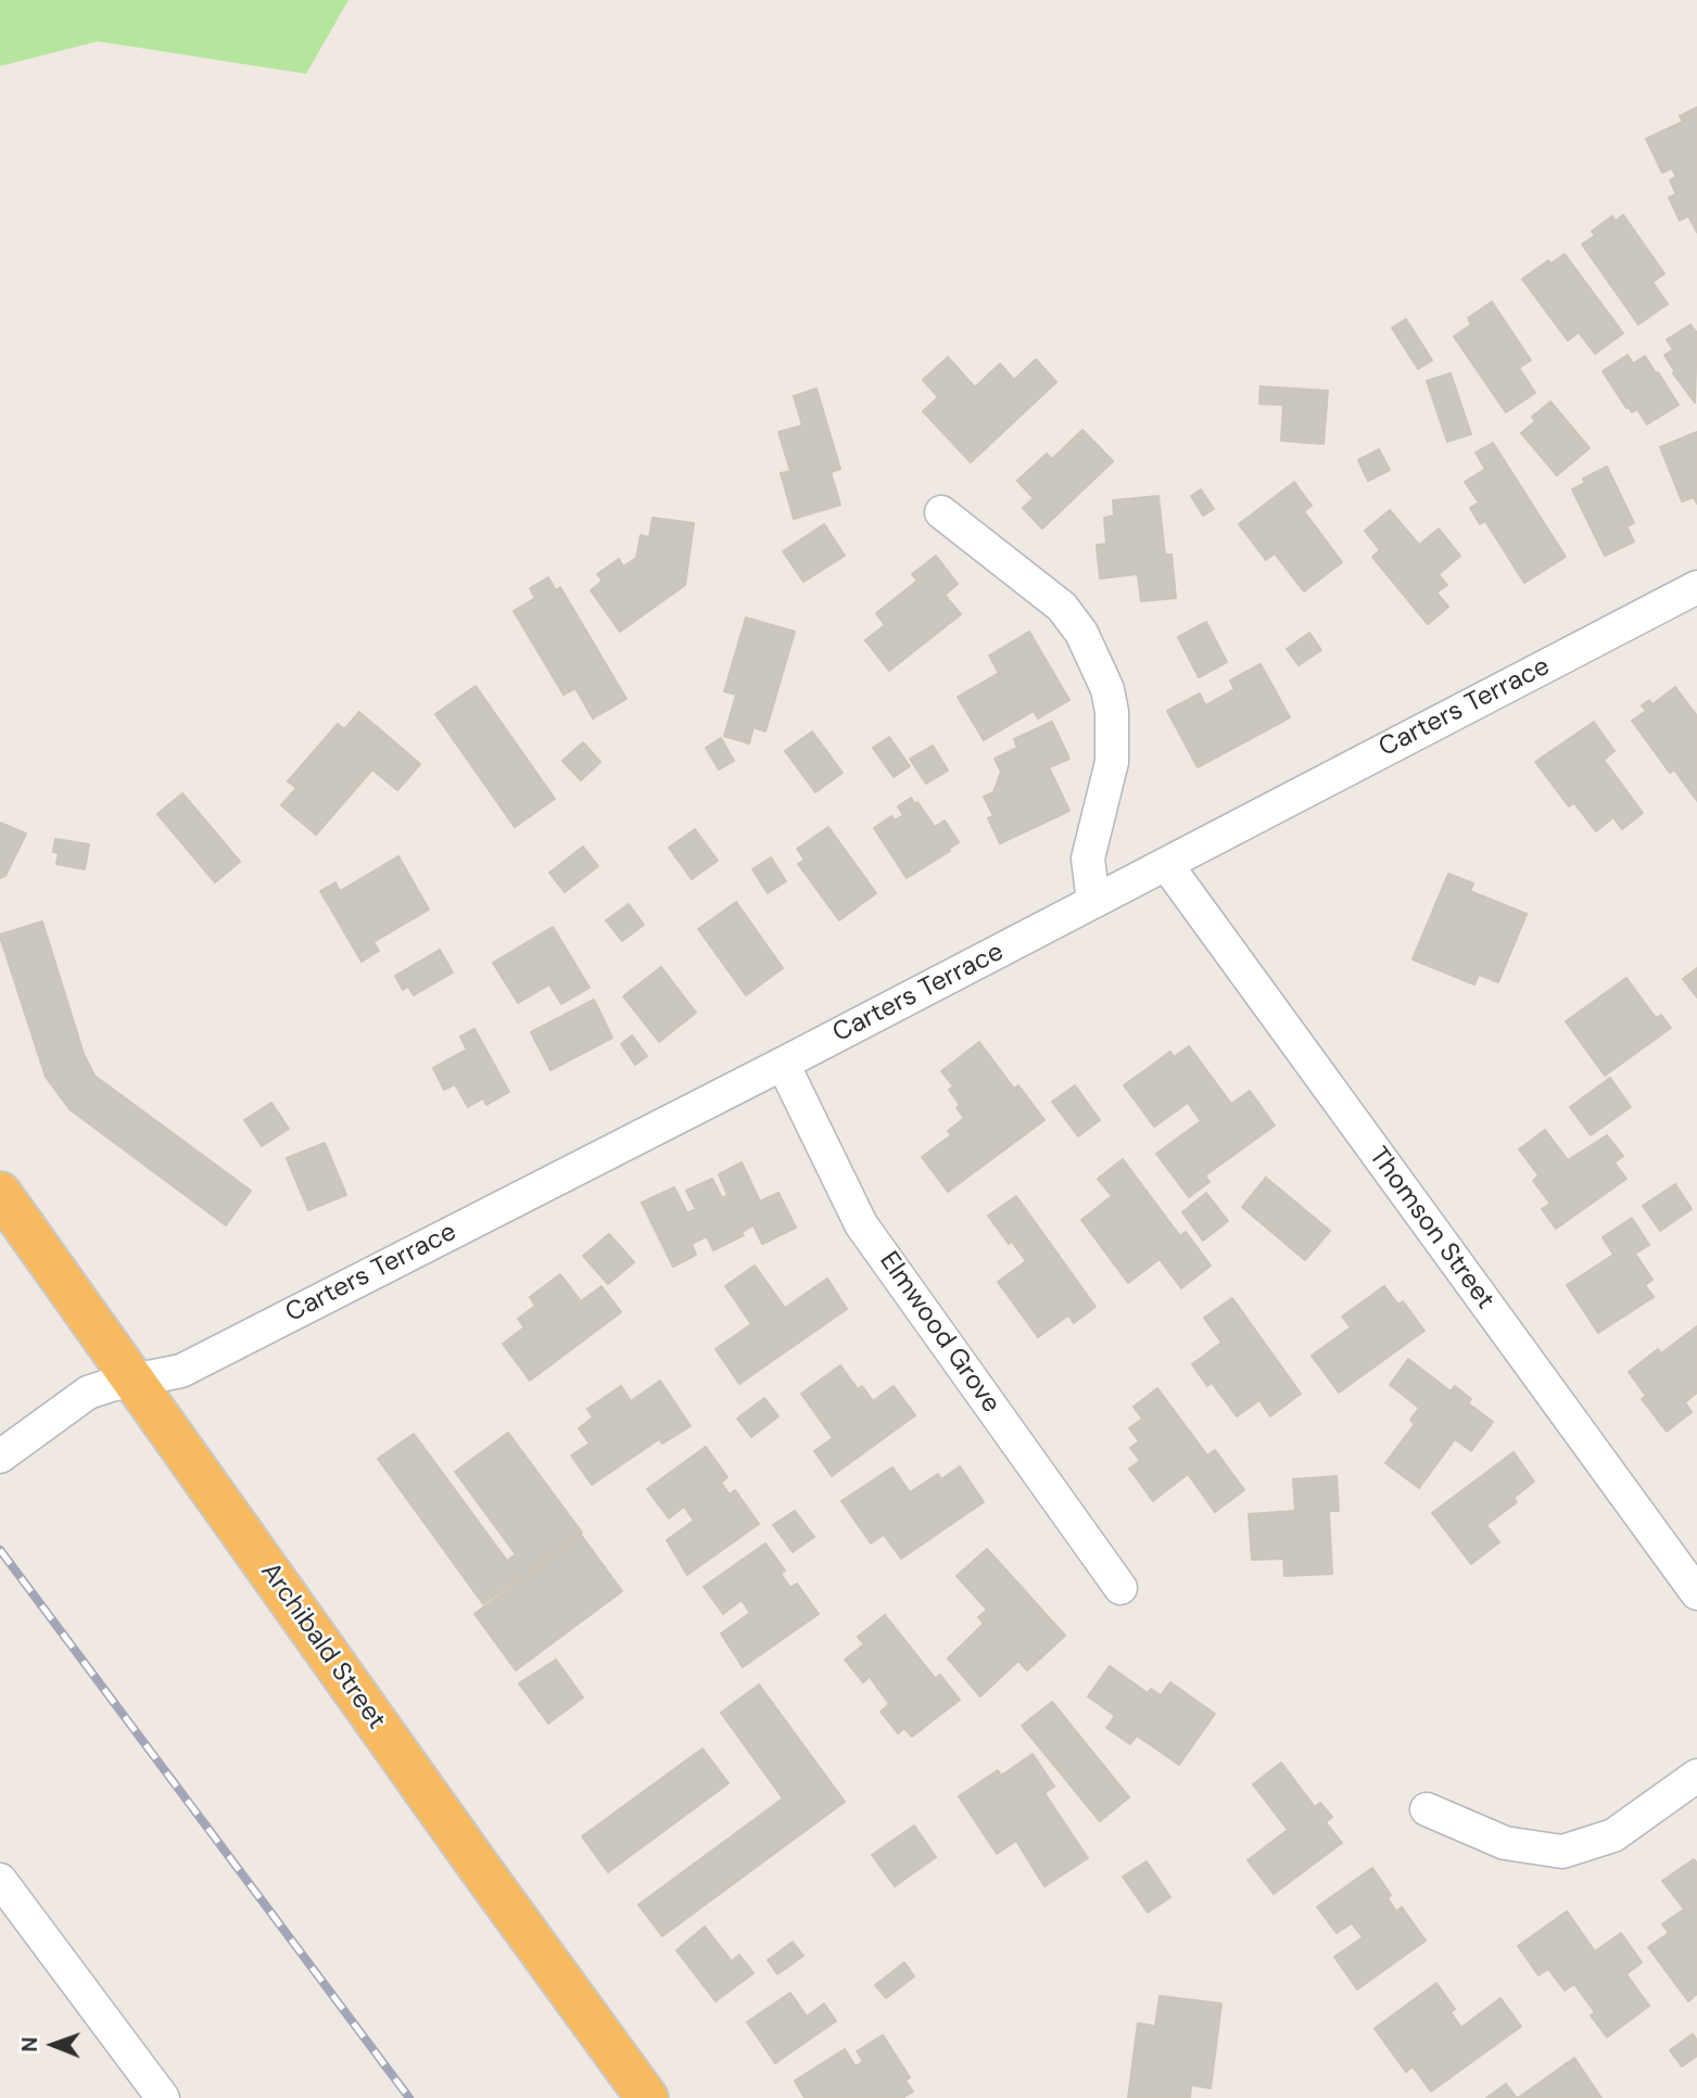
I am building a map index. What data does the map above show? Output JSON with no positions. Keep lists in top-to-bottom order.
{
  "streets": {
    "highway": ["Archibald Street"],
    "street": ["Carters Terrace", "Thomson Street", "Elmwood Grove"]
  },
  "crossings": [
    ["Carters Terrace", "Thomson Street"],
    ["Carters Terrace", "Elmwood Grove"],
    ["Carters Terrace", "Archibald Street"]
  ],
  "north": "left"
}
